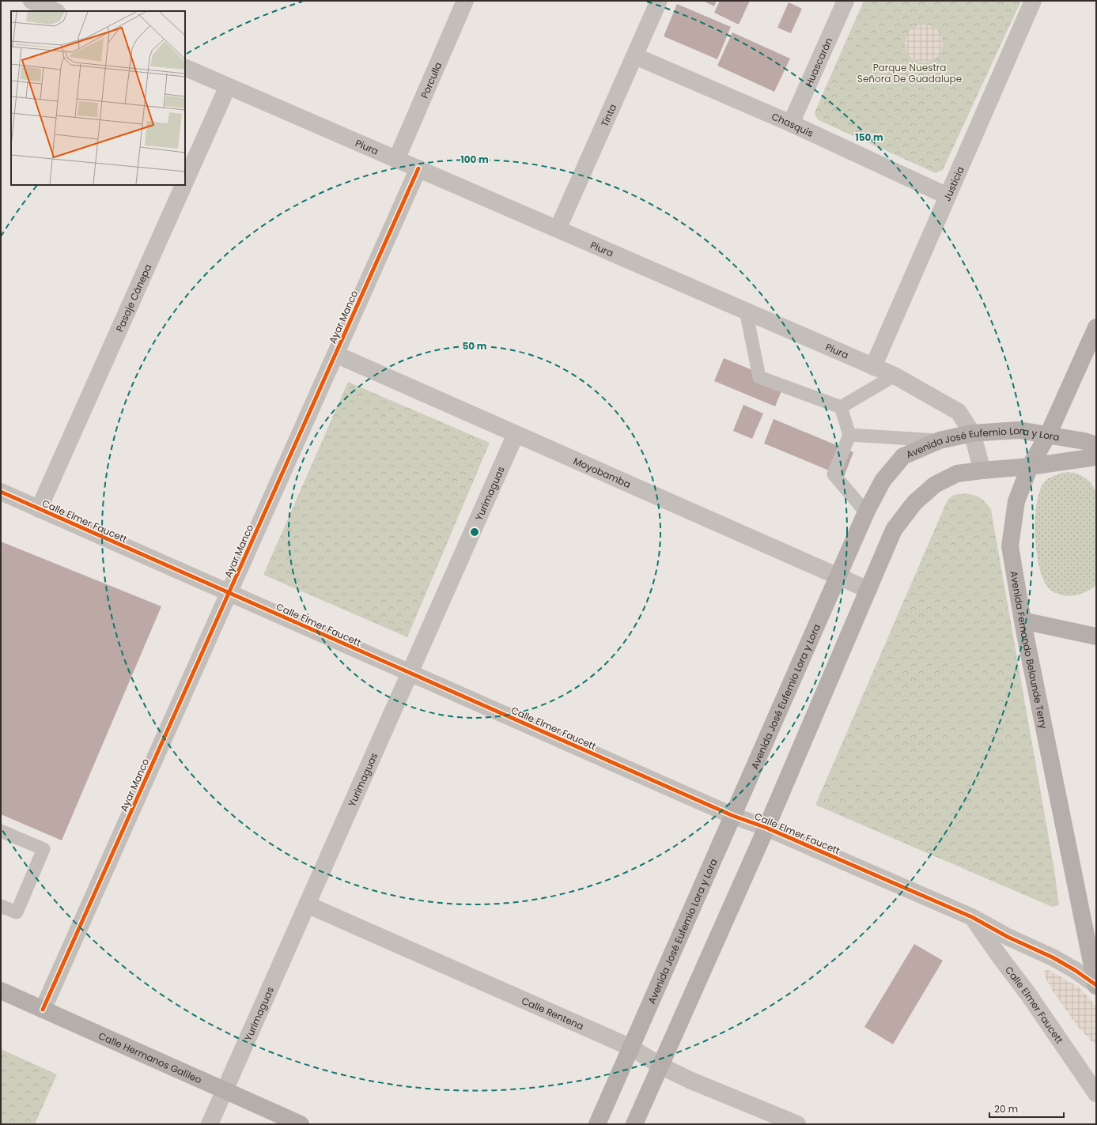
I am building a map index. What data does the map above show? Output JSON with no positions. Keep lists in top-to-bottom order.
{
  "streets": {
    "main road": ["Avenida José Eufemio Lora y Lora", "Avenida Fernando Belaunde Terry", "Calle Hermanos Galileo"],
    "street": [
      "Huascarán",
      "Porculla",
      "Tinta",
      "Chasquis",
      "Piura",
      "Justicia",
      "Pasaje Cánepa",
      "Ayar Manco",
      "Moyobamba",
      "Yurimaguas",
      "Calle Elmer Faucett",
      "Calle Rentena"
    ]
  },
  "crossings": [
    ["Huascarán", "Chasquis"],
    ["Porculla", "Piura"],
    ["Tinta", "Chasquis"],
    ["Tinta", "Piura"],
    ["Chasquis", "Justicia"],
    ["Piura", "Justicia"],
    ["Piura", "Pasaje Cánepa"],
    ["Piura", "Ayar Manco"],
    ["Piura", "Avenida José Eufemio Lora y Lora"],
    ["Pasaje Cánepa", "Calle Elmer Faucett"],
    ["Ayar Manco", "Moyobamba"],
    ["Ayar Manco", "Calle Elmer Faucett"],
    ["Ayar Manco", "Calle Hermanos Galileo"],
    ["Avenida José Eufemio Lora y Lora", "Moyobamba"],
    ["Avenida José Eufemio Lora y Lora", "Calle Elmer Faucett"],
    ["Avenida José Eufemio Lora y Lora", "Avenida Fernando Belaunde Terry"],
    ["Avenida José Eufemio Lora y Lora", "Calle Rentena"],
    ["Moyobamba", "Yurimaguas"],
    ["Yurimaguas", "Calle Elmer Faucett"],
    ["Yurimaguas", "Calle Rentena"],
    ["Yurimaguas", "Calle Hermanos Galileo"],
    ["Calle Elmer Faucett", "Avenida Fernando Belaunde Terry"]
  ],
  "parks": ["Parque Nuestra Señora De Guadalupe"],
  "scale_bar": "20 m",
  "rings": ["150 m", "100 m", "50 m"]
}
